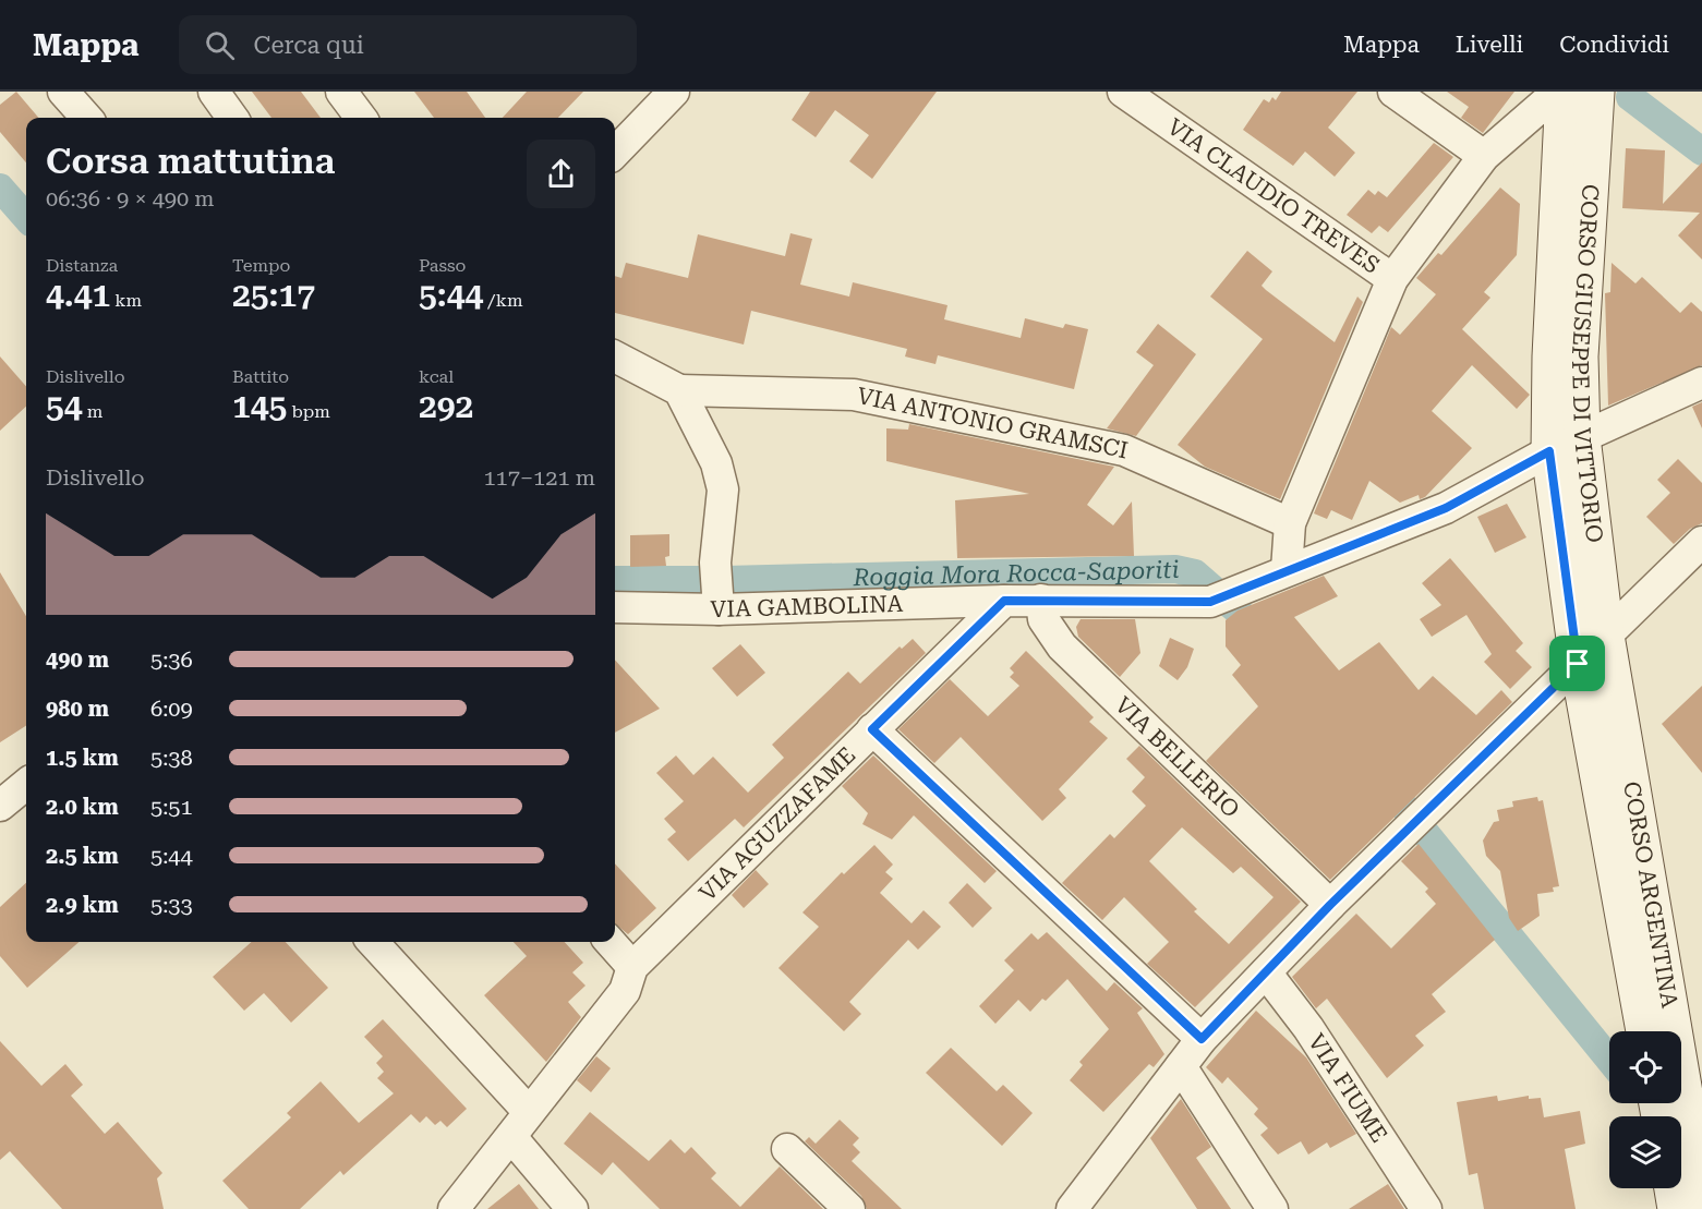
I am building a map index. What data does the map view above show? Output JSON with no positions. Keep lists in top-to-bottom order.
{
  "streets": {
    "main road": ["CORSO GIUSEPPE DI VITTORIO", "CORSO ARGENTINA"],
    "street": [
      "VIA CLAUDIO TREVES",
      "VIA ANTONIO GRAMSCI",
      "VIA GAMBOLINA",
      "VIA BELLERIO",
      "VIA AGUZZAFAME",
      "VIA FIUME"
    ]
  },
  "crossings": [
    ["CORSO GIUSEPPE DI VITTORIO", "CORSO ARGENTINA"],
    ["VIA GAMBOLINA", "VIA AGUZZAFAME"]
  ],
  "water": ["Roggia Mora Rocca-Saporiti"],
  "page": {
    "header": "Mappa",
    "search": "Cerca qui",
    "nav": ["Mappa", "Livelli", "Condividi"],
    "heading": ["Corsa mattutina", "06:36 · 9 × 490 m"],
    "stats": [
      ["Distanza", "4.41 km"],
      ["Tempo", "25:17"],
      ["Passo", "5:44 /km"],
      ["Dislivello", "54 m"],
      ["Battito", "145 bpm"],
      ["kcal", "292"]
    ],
    "chart": ["Dislivello", "117–121 m"],
    "list": [
      {
        "name": "490 m",
        "note": "5:36"
      },
      {
        "name": "980 m",
        "note": "6:09"
      },
      {
        "name": "1.5 km",
        "note": "5:38"
      },
      {
        "name": "2.0 km",
        "note": "5:51"
      },
      {
        "name": "2.5 km",
        "note": "5:44"
      },
      {
        "name": "2.9 km",
        "note": "5:33"
      }
    ]
  }
}
